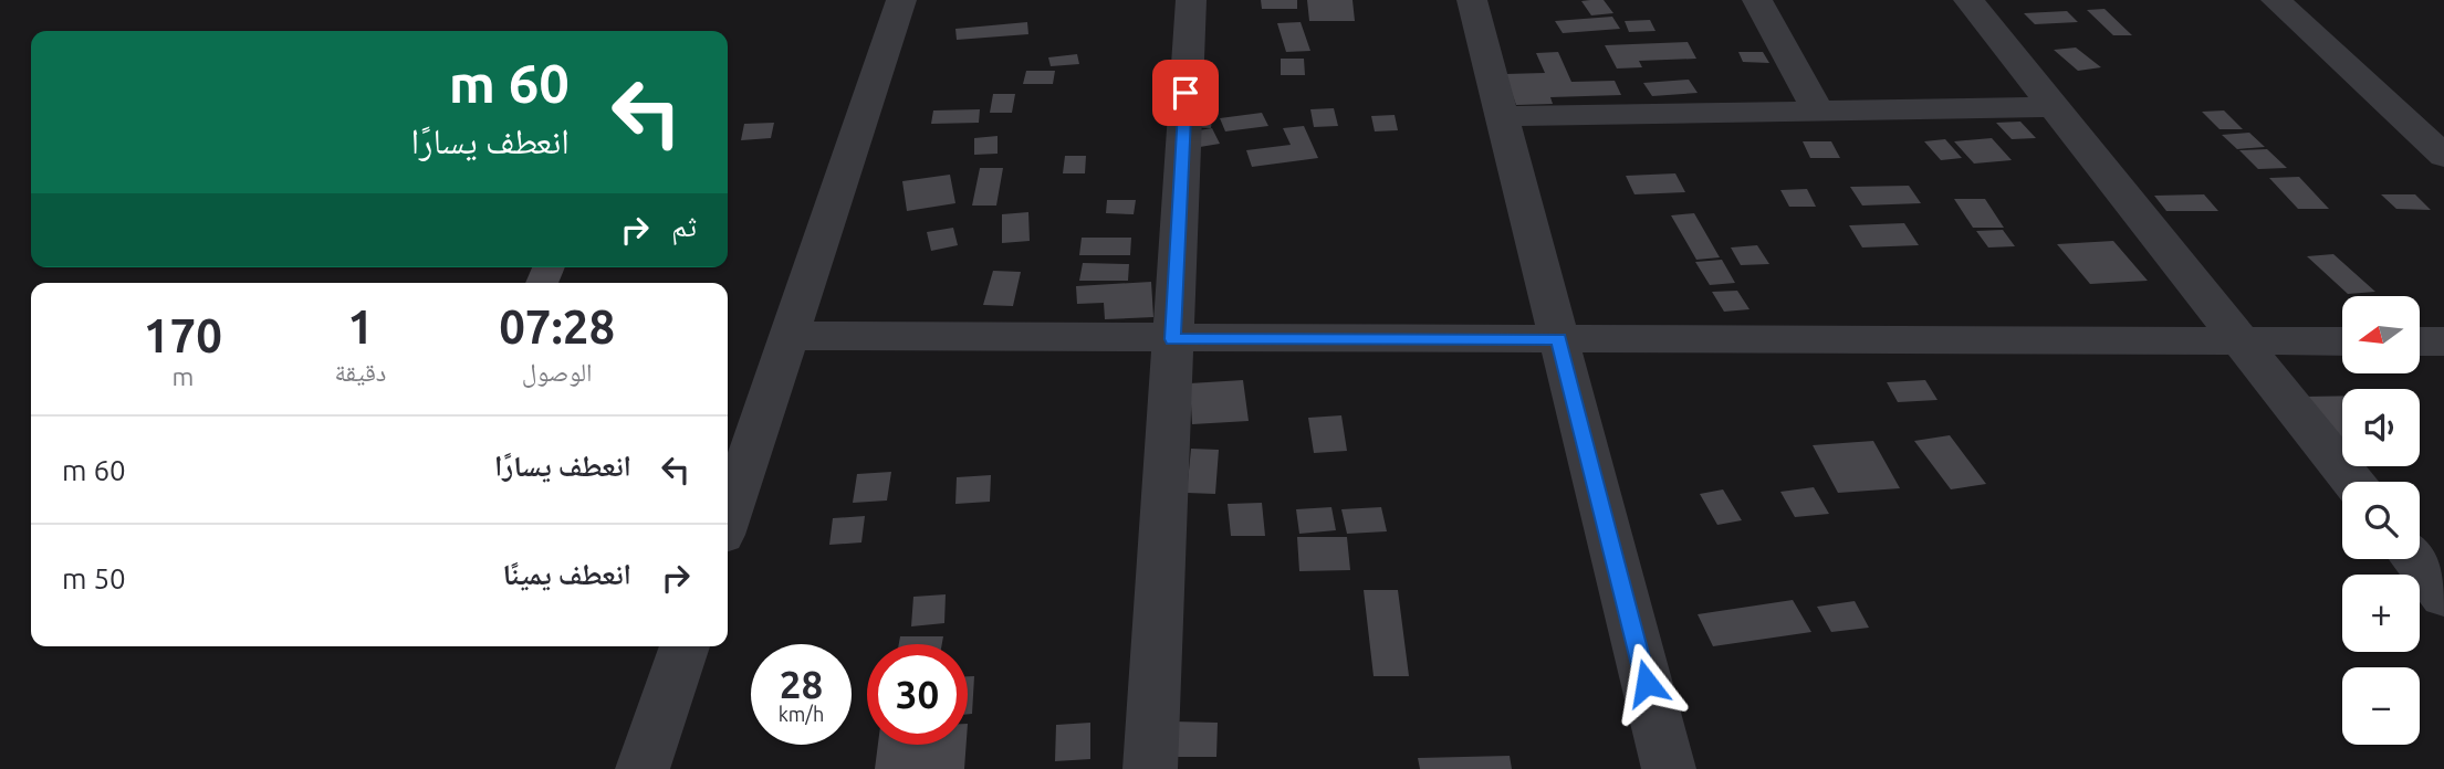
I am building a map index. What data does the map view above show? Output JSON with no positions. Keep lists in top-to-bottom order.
{
  "north": "left",
  "page": {
    "turn": ["60 m", "انعطف يسارًا"],
    "then": "ثم",
    "eta": [
      "07:28",
      "الوصول",
      "1",
      "دقيقة",
      "170",
      "m"
    ],
    "map_buttons": ["+", "−"],
    "list": [
      {
        "name": "انعطف يسارًا",
        "value": "60 m"
      },
      {
        "name": "انعطف يمينًا",
        "value": "50 m"
      }
    ],
    "speed": "28 km/h",
    "limit": "30"
  }
}
